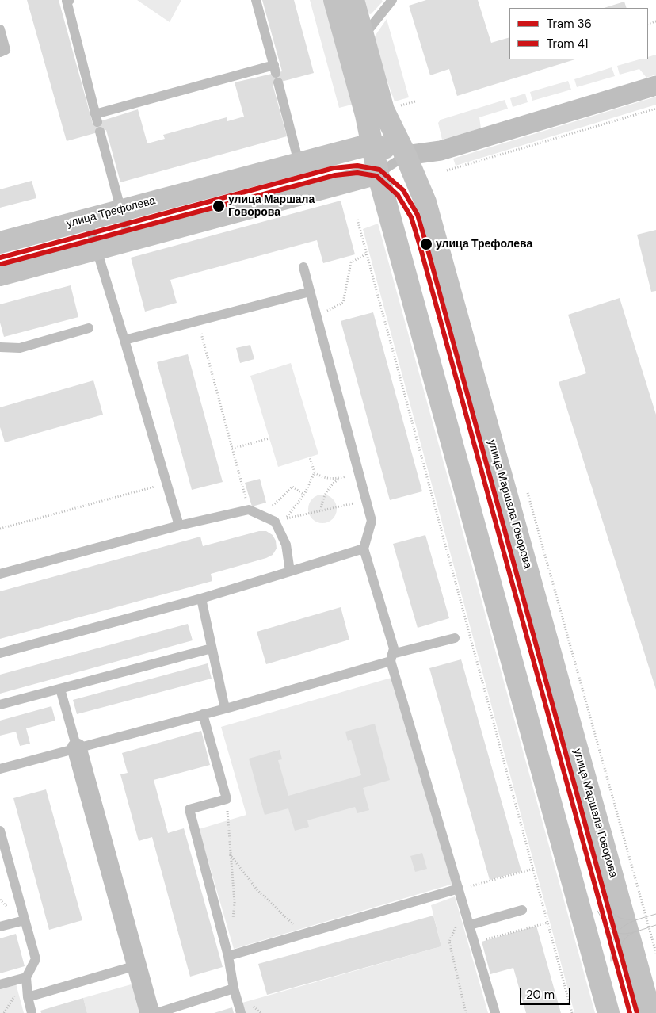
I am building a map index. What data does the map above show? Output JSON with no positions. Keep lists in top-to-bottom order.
{
  "streets": {
    "main road": ["улица Трефолева", "улица Маршала Говорова"]
  },
  "crossings": [
    ["улица Трефолева", "улица Маршала Говорова"]
  ],
  "places": ["улица Маршала Говорова", "улица Трефолева"],
  "lines": ["tram line 36", "tram line 41"],
  "legend": ["Tram 36", "Tram 41"],
  "scale_bar": "20 m"
}
